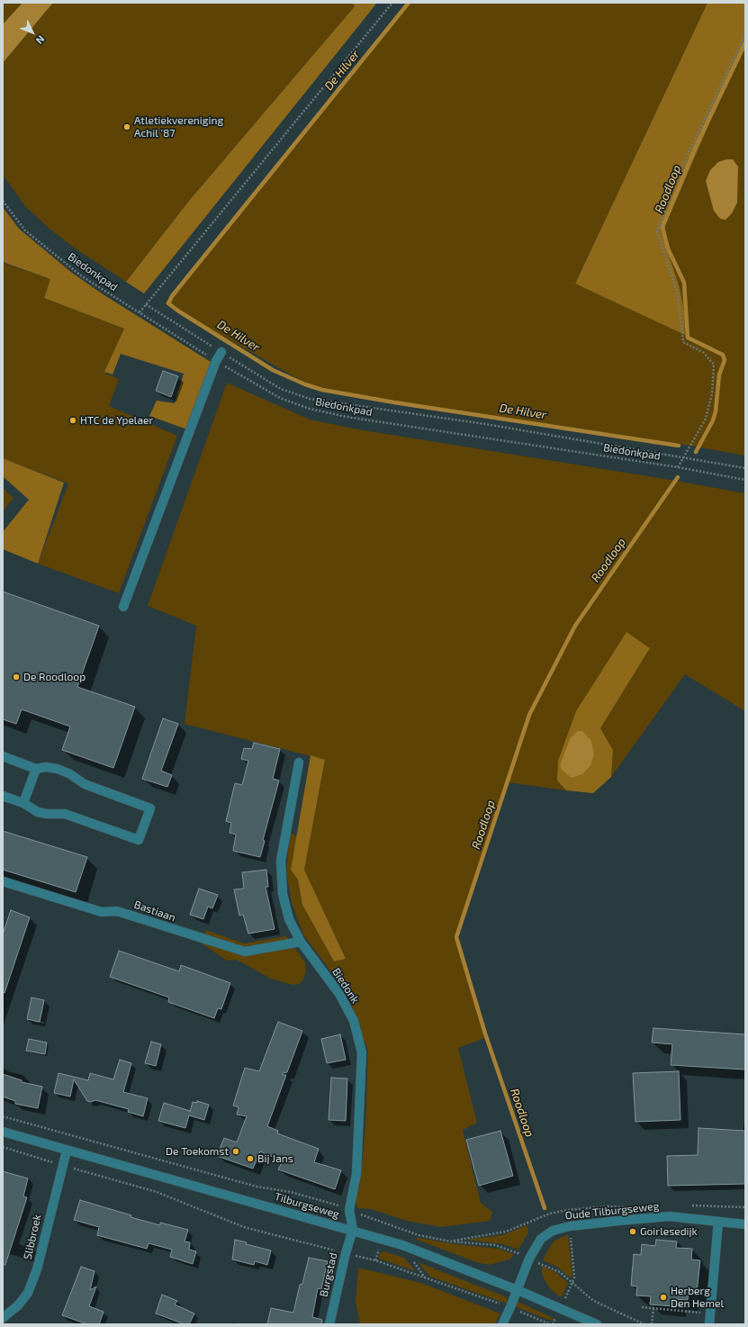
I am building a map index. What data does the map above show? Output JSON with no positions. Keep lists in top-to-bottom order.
{
  "streets": {
    "street": [
      "Bastiaan",
      "Biedonk",
      "Tilburgseweg",
      "Oude Tilburgseweg",
      "Slibbroek",
      "Burgstad"
    ],
    "path": ["Biedonkpad"]
  },
  "crossings": [
    ["Bastiaan", "Biedonk"],
    ["Biedonk", "Tilburgseweg"],
    ["Biedonk", "Burgstad"],
    ["Tilburgseweg", "Oude Tilburgseweg"],
    ["Tilburgseweg", "Slibbroek"],
    ["Tilburgseweg", "Burgstad"]
  ],
  "water": ["De Hilver", "Roodloop"],
  "places": [
    "Atletiekvereniging Achil '87",
    "HTC de Ypelaer",
    "De Roodloop",
    "De Toekomst",
    "Bij Jans",
    "Goirlesedijk",
    "Herberg Den Hemel"
  ],
  "north": "bottom right"
}
